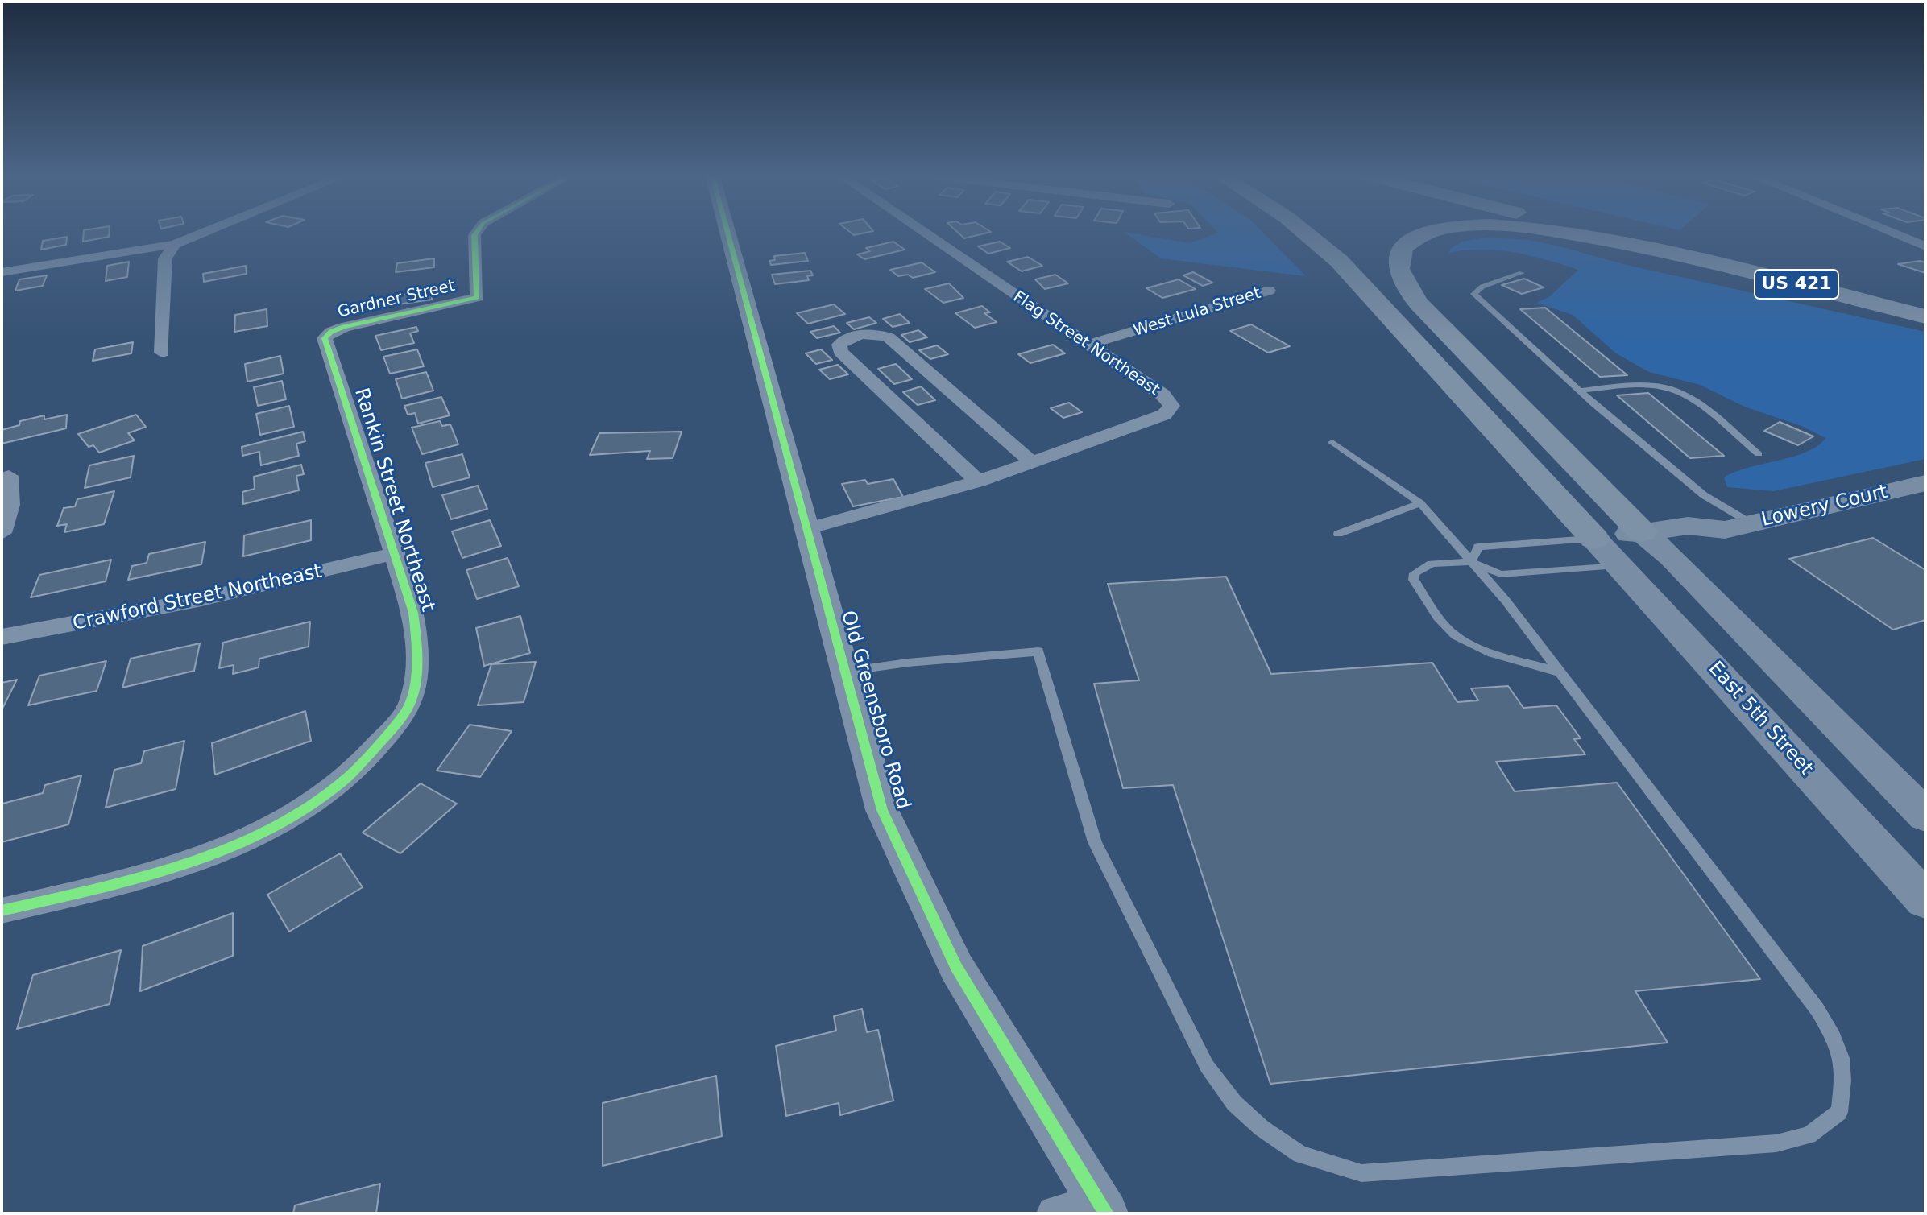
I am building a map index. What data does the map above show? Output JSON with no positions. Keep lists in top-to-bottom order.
{
  "streets": {
    "highway": ["US 421"],
    "main road": ["Lowery Court", "East 5th Street"],
    "street": [
      "Gardner Street",
      "West Lula Street",
      "Flag Street Northeast",
      "Rankin Street Northeast",
      "Crawford Street Northeast",
      "Old Greensboro Road"
    ]
  },
  "crossings": [
    ["Gardner Street", "Rankin Street Northeast"],
    ["West Lula Street", "Flag Street Northeast"],
    ["Flag Street Northeast", "Old Greensboro Road"],
    ["Rankin Street Northeast", "Crawford Street Northeast"],
    ["Lowery Court", "East 5th Street"]
  ]
}
